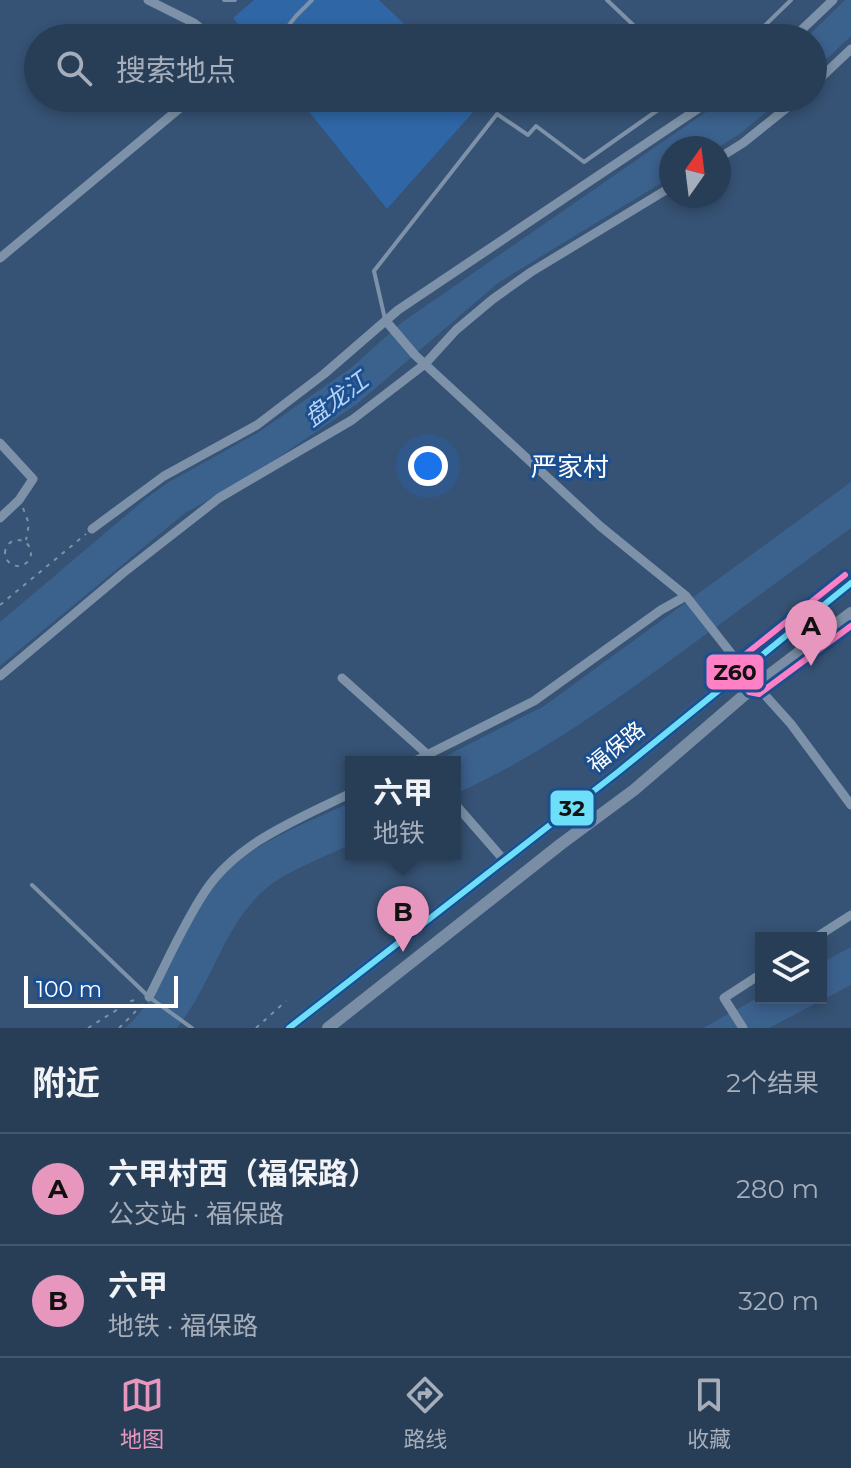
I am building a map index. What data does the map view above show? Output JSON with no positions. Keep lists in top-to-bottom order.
{
  "streets": {
    "main road": ["福保路"]
  },
  "districts": ["严家村"],
  "water": ["盘龙江"],
  "lines": ["transit line Z60", "transit line 32"],
  "scale_bar": "100 m",
  "north": "top",
  "page": {
    "search": "搜索地点",
    "pins": ["A", "B"],
    "popup": ["六甲", "地铁"],
    "scale": "100 m",
    "heading": ["附近", "2个结果"],
    "list": [
      {
        "mark": "A",
        "name": "六甲村西（福保路）",
        "note": "公交站 · 福保路",
        "value": "280 m"
      },
      {
        "mark": "B",
        "name": "六甲",
        "note": "地铁 · 福保路",
        "value": "320 m"
      }
    ],
    "nav": ["地图", "路线", "收藏"]
  }
}
